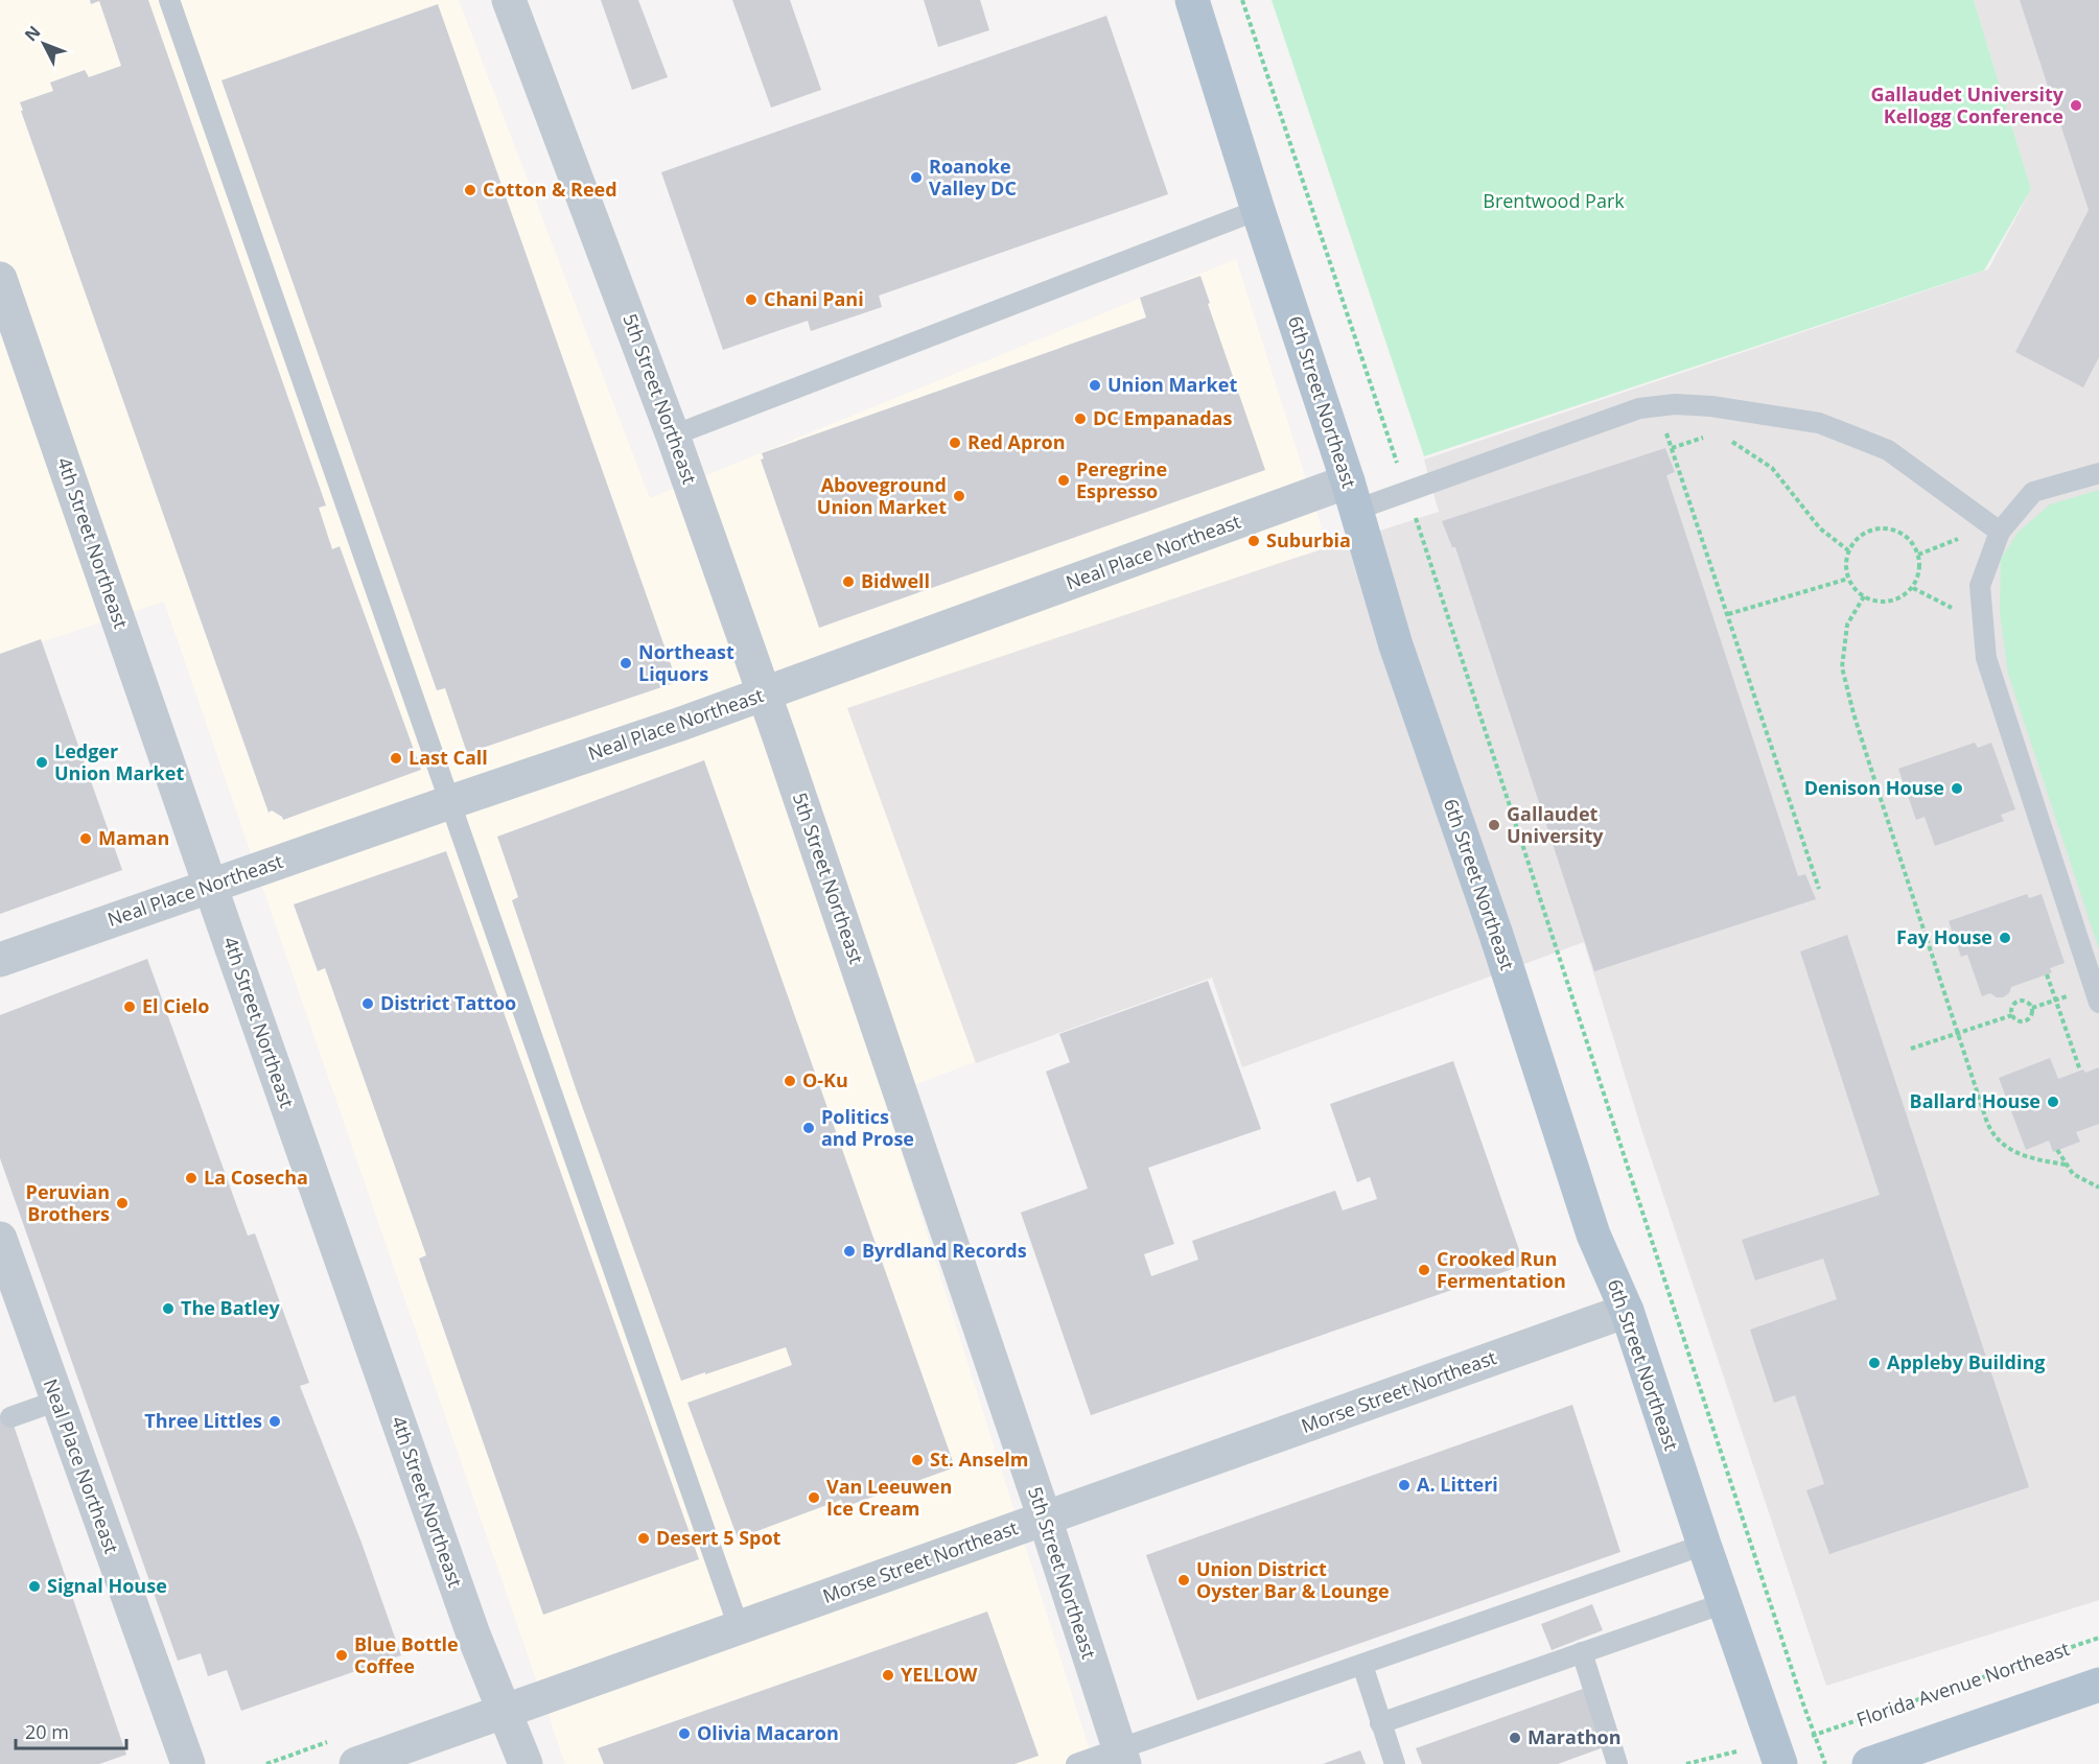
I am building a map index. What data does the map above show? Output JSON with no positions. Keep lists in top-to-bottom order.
{
  "streets": {
    "main road": ["6th Street Northeast"],
    "street": [
      "5th Street Northeast",
      "4th Street Northeast",
      "Neal Place Northeast",
      "Morse Street Northeast"
    ],
    "path": ["Florida Avenue Northeast"]
  },
  "crossings": [
    ["5th Street Northeast", "Neal Place Northeast"],
    ["5th Street Northeast", "Morse Street Northeast"],
    ["6th Street Northeast", "Neal Place Northeast"],
    ["6th Street Northeast", "Morse Street Northeast"],
    ["4th Street Northeast", "Neal Place Northeast"],
    ["4th Street Northeast", "Morse Street Northeast"]
  ],
  "parks": ["Brentwood Park"],
  "places": [
    "Gallaudet University Kellogg Conference",
    "Roanoke Valley DC",
    "Cotton & Reed",
    "Chani Pani",
    "Union Market",
    "DC Empanadas",
    "Red Apron",
    "Peregrine Espresso",
    "Aboveground Union Market",
    "Suburbia",
    "Bidwell",
    "Northeast Liquors",
    "Last Call",
    "Ledger Union Market",
    "Denison House",
    "Gallaudet University",
    "Maman",
    "Fay House",
    "District Tattoo",
    "El Cielo",
    "O-Ku",
    "Ballard House",
    "Politics and Prose",
    "La Cosecha",
    "Peruvian Brothers",
    "Byrdland Records",
    "Crooked Run Fermentation",
    "The Batley",
    "Appleby Building",
    "Three Littles",
    "St. Anselm",
    "A. Litteri",
    "Van Leeuwen Ice Cream",
    "Desert 5 Spot",
    "Union District Oyster Bar & Lounge",
    "Signal House",
    "Blue Bottle Coffee",
    "YELLOW",
    "Olivia Macaron",
    "Marathon"
  ],
  "scale_bar": "20 m",
  "north": "top left"
}
